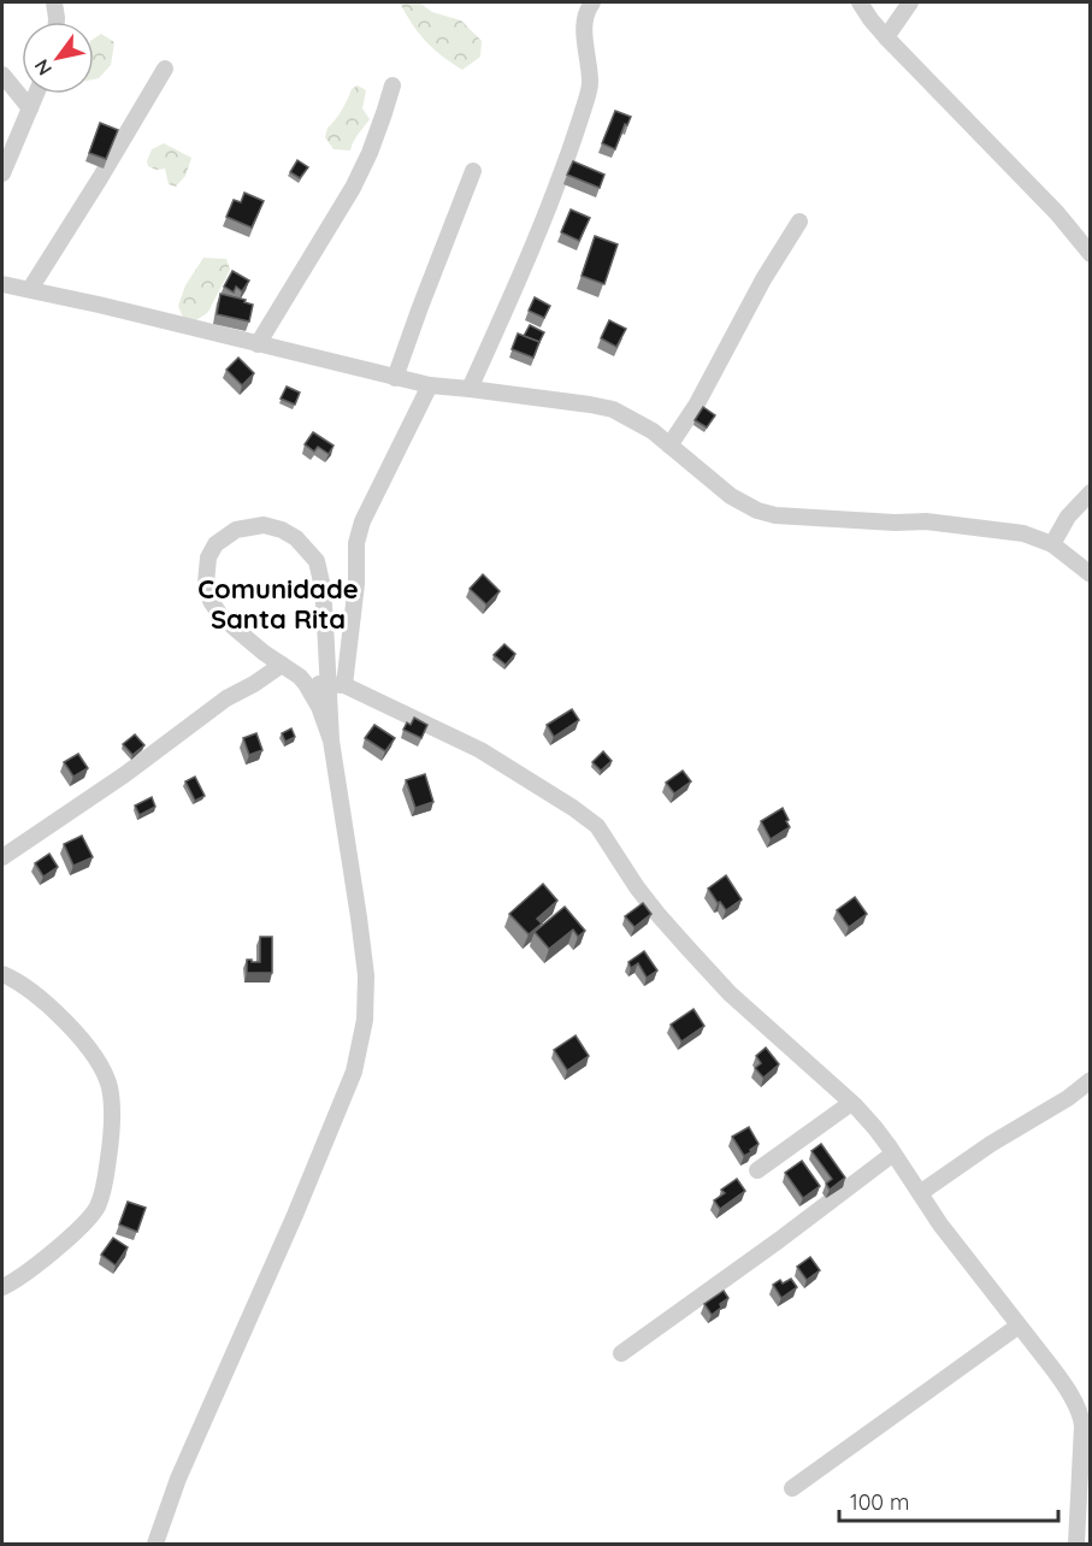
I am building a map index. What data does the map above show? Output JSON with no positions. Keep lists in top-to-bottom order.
{
  "districts": ["Comunidade Santa Rita"],
  "scale_bar": "100 m",
  "north": "bottom left"
}
